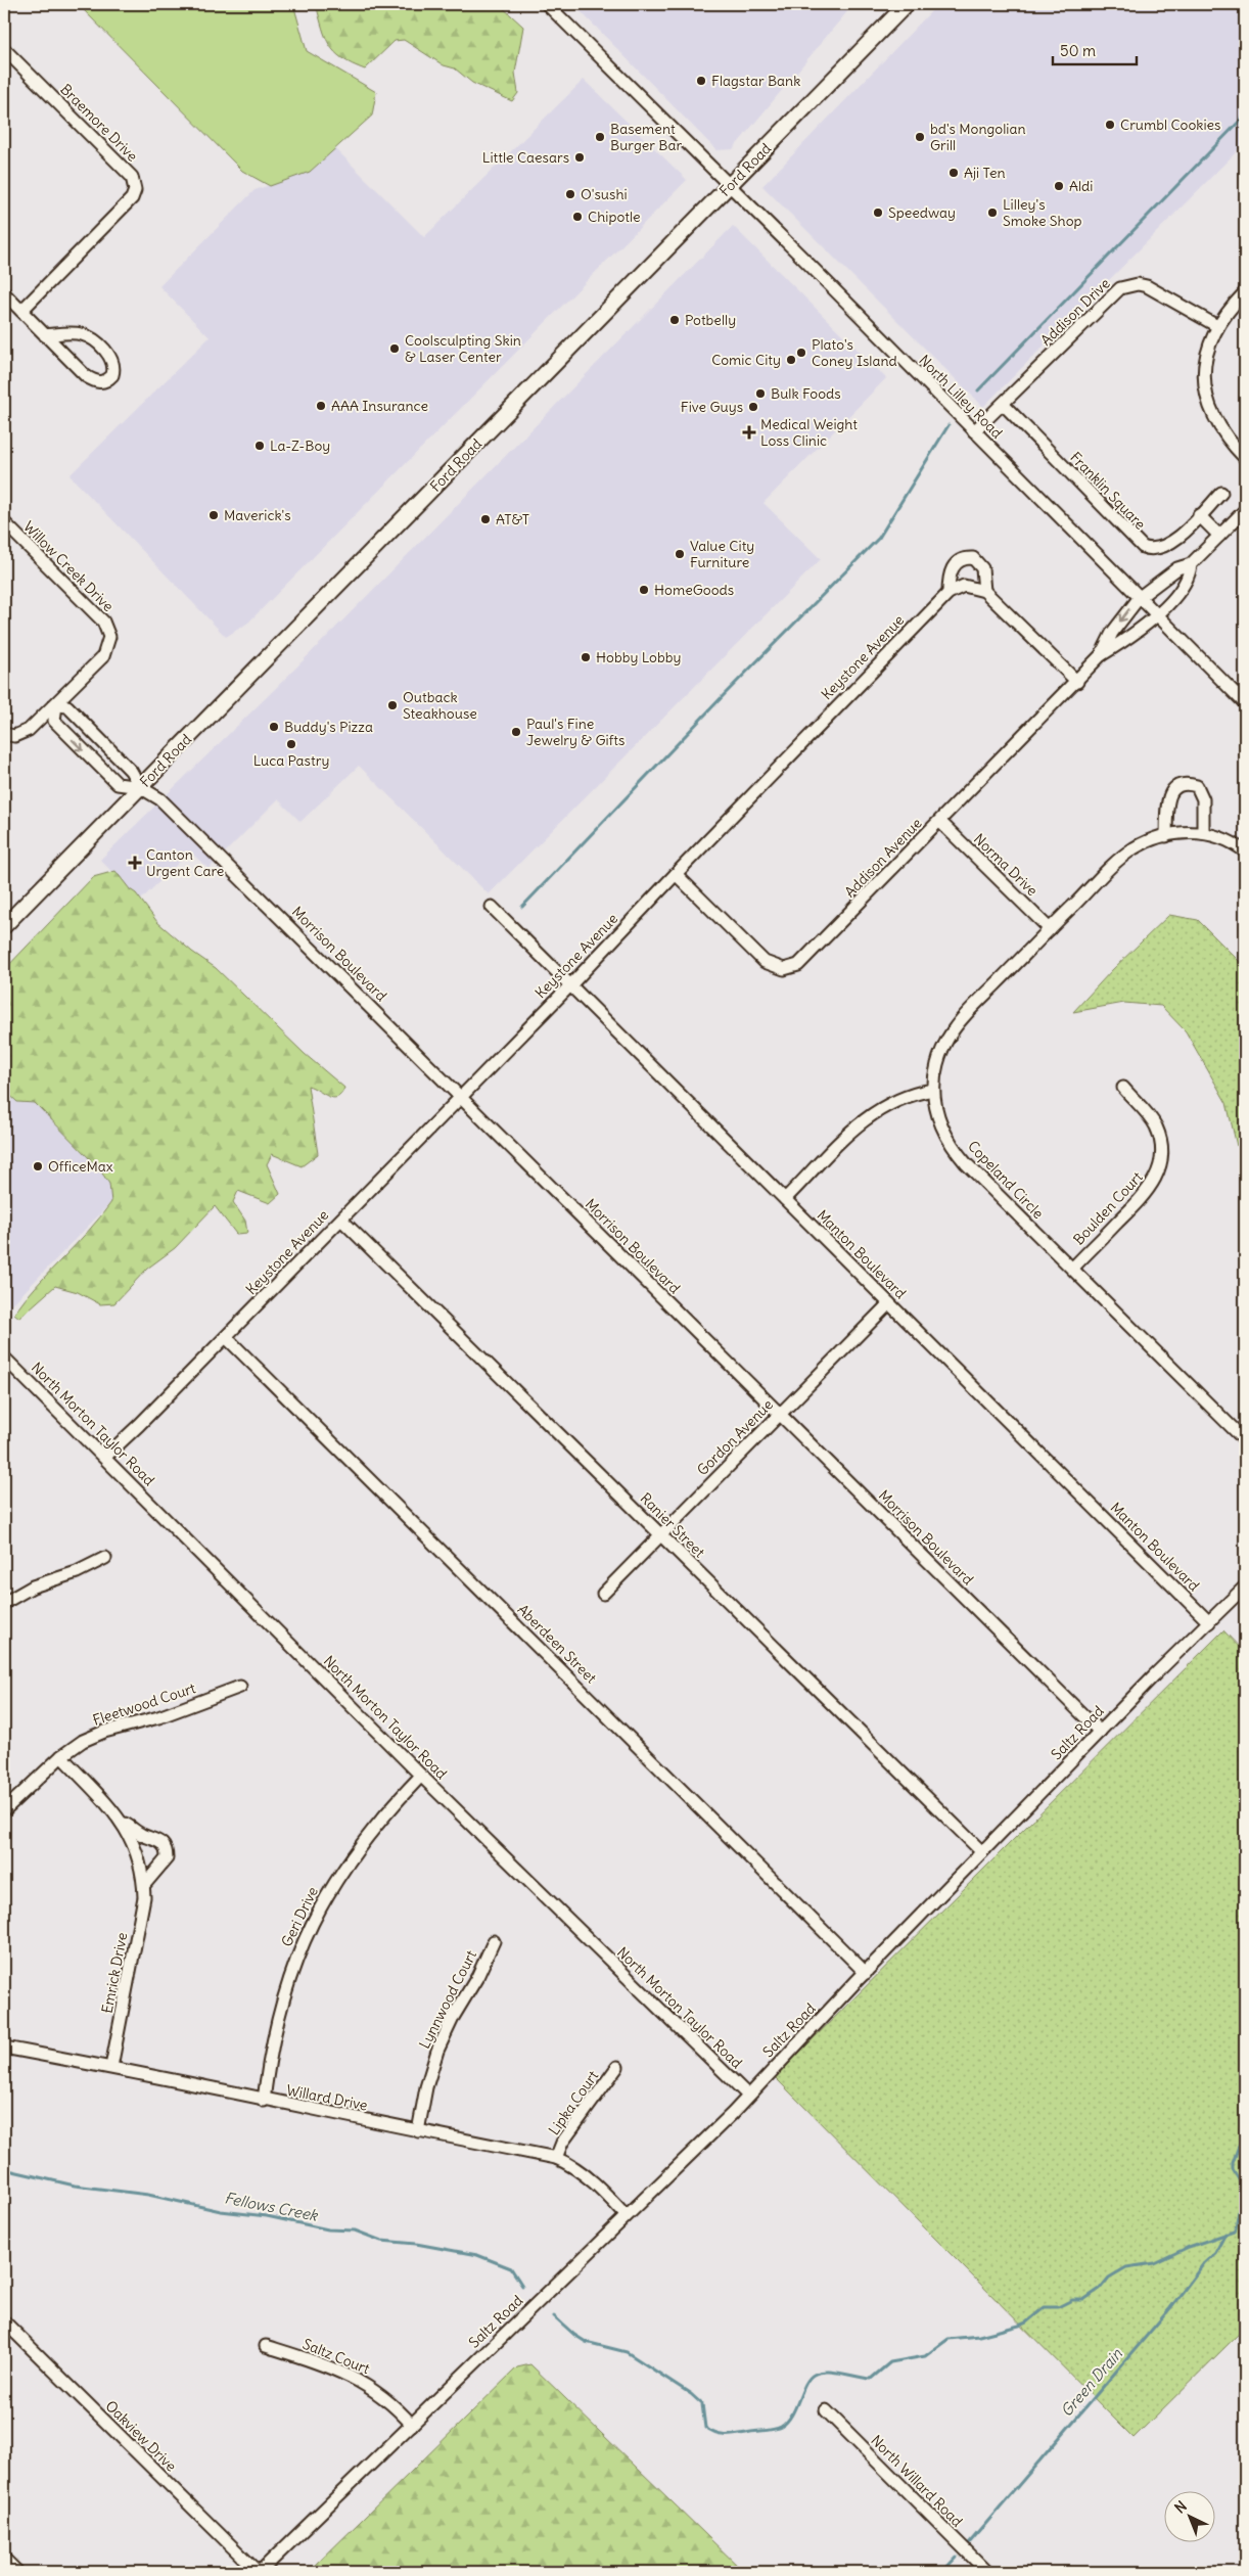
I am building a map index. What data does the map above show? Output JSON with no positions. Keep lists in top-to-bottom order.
{
  "streets": {
    "main road": ["Ford Road"],
    "street": [
      "Braemore Drive",
      "Addison Drive",
      "North Lilley Road",
      "Franklin Square",
      "Willow Creek Drive",
      "Keystone Avenue",
      "Addison Avenue",
      "Norma Drive",
      "Morrison Boulevard",
      "Copeland Circle",
      "Boulden Court",
      "Manton Boulevard",
      "North Morton Taylor Road",
      "Gordon Avenue",
      "Ranier Street",
      "Aberdeen Street",
      "Fleetwood Court",
      "Saltz Road",
      "Geri Drive",
      "Emrick Drive",
      "Lynnwood Court",
      "Willard Drive",
      "Lipka Court",
      "Saltz Court",
      "Oakview Drive",
      "North Willard Road"
    ]
  },
  "crossings": [
    ["Ford Road", "North Lilley Road"],
    ["Ford Road", "Morrison Boulevard"],
    ["Addison Drive", "North Lilley Road"],
    ["Addison Drive", "Franklin Square"],
    ["North Lilley Road", "Addison Avenue"],
    ["Keystone Avenue", "Addison Avenue"],
    ["Keystone Avenue", "Morrison Boulevard"],
    ["Keystone Avenue", "Manton Boulevard"],
    ["Keystone Avenue", "North Morton Taylor Road"],
    ["Keystone Avenue", "Ranier Street"],
    ["Keystone Avenue", "Aberdeen Street"],
    ["Addison Avenue", "Norma Drive"],
    ["Norma Drive", "Copeland Circle"],
    ["Morrison Boulevard", "Gordon Avenue"],
    ["Morrison Boulevard", "Saltz Road"],
    ["Copeland Circle", "Boulden Court"],
    ["Manton Boulevard", "Gordon Avenue"],
    ["Manton Boulevard", "Saltz Road"],
    ["North Morton Taylor Road", "Saltz Road"],
    ["North Morton Taylor Road", "Geri Drive"],
    ["Gordon Avenue", "Ranier Street"],
    ["Ranier Street", "Saltz Road"],
    ["Aberdeen Street", "Saltz Road"],
    ["Fleetwood Court", "Emrick Drive"],
    ["Saltz Road", "Willard Drive"],
    ["Saltz Road", "Saltz Court"],
    ["Saltz Road", "Oakview Drive"],
    ["Geri Drive", "Willard Drive"],
    ["Emrick Drive", "Willard Drive"],
    ["Lynnwood Court", "Willard Drive"],
    ["Willard Drive", "Lipka Court"]
  ],
  "water": ["Fellows Creek", "Green Drain"],
  "places": {
    "other": [
      "Flagstar Bank",
      "Crumbl Cookies",
      "Basement Burger Bar",
      "bd's Mongolian Grill",
      "Little Caesars",
      "Aji Ten",
      "Aldi",
      "O'sushi",
      "Speedway",
      "Lilley's Smoke Shop",
      "Chipotle",
      "Potbelly",
      "Coolsculpting Skin & Laser Center",
      "Plato's Coney Island",
      "Comic City",
      "Bulk Foods",
      "AAA Insurance",
      "Five Guys",
      "La-Z-Boy",
      "Maverick's",
      "AT&T",
      "Value City Furniture",
      "HomeGoods",
      "Hobby Lobby",
      "Outback Steakhouse",
      "Buddy's Pizza",
      "Paul's Fine Jewelry & Gifts",
      "Luca Pastry",
      "OfficeMax"
    ],
    "health": ["Medical Weight Loss Clinic", "Canton Urgent Care"]
  },
  "scale_bar": "50 m",
  "north": "top left"
}
